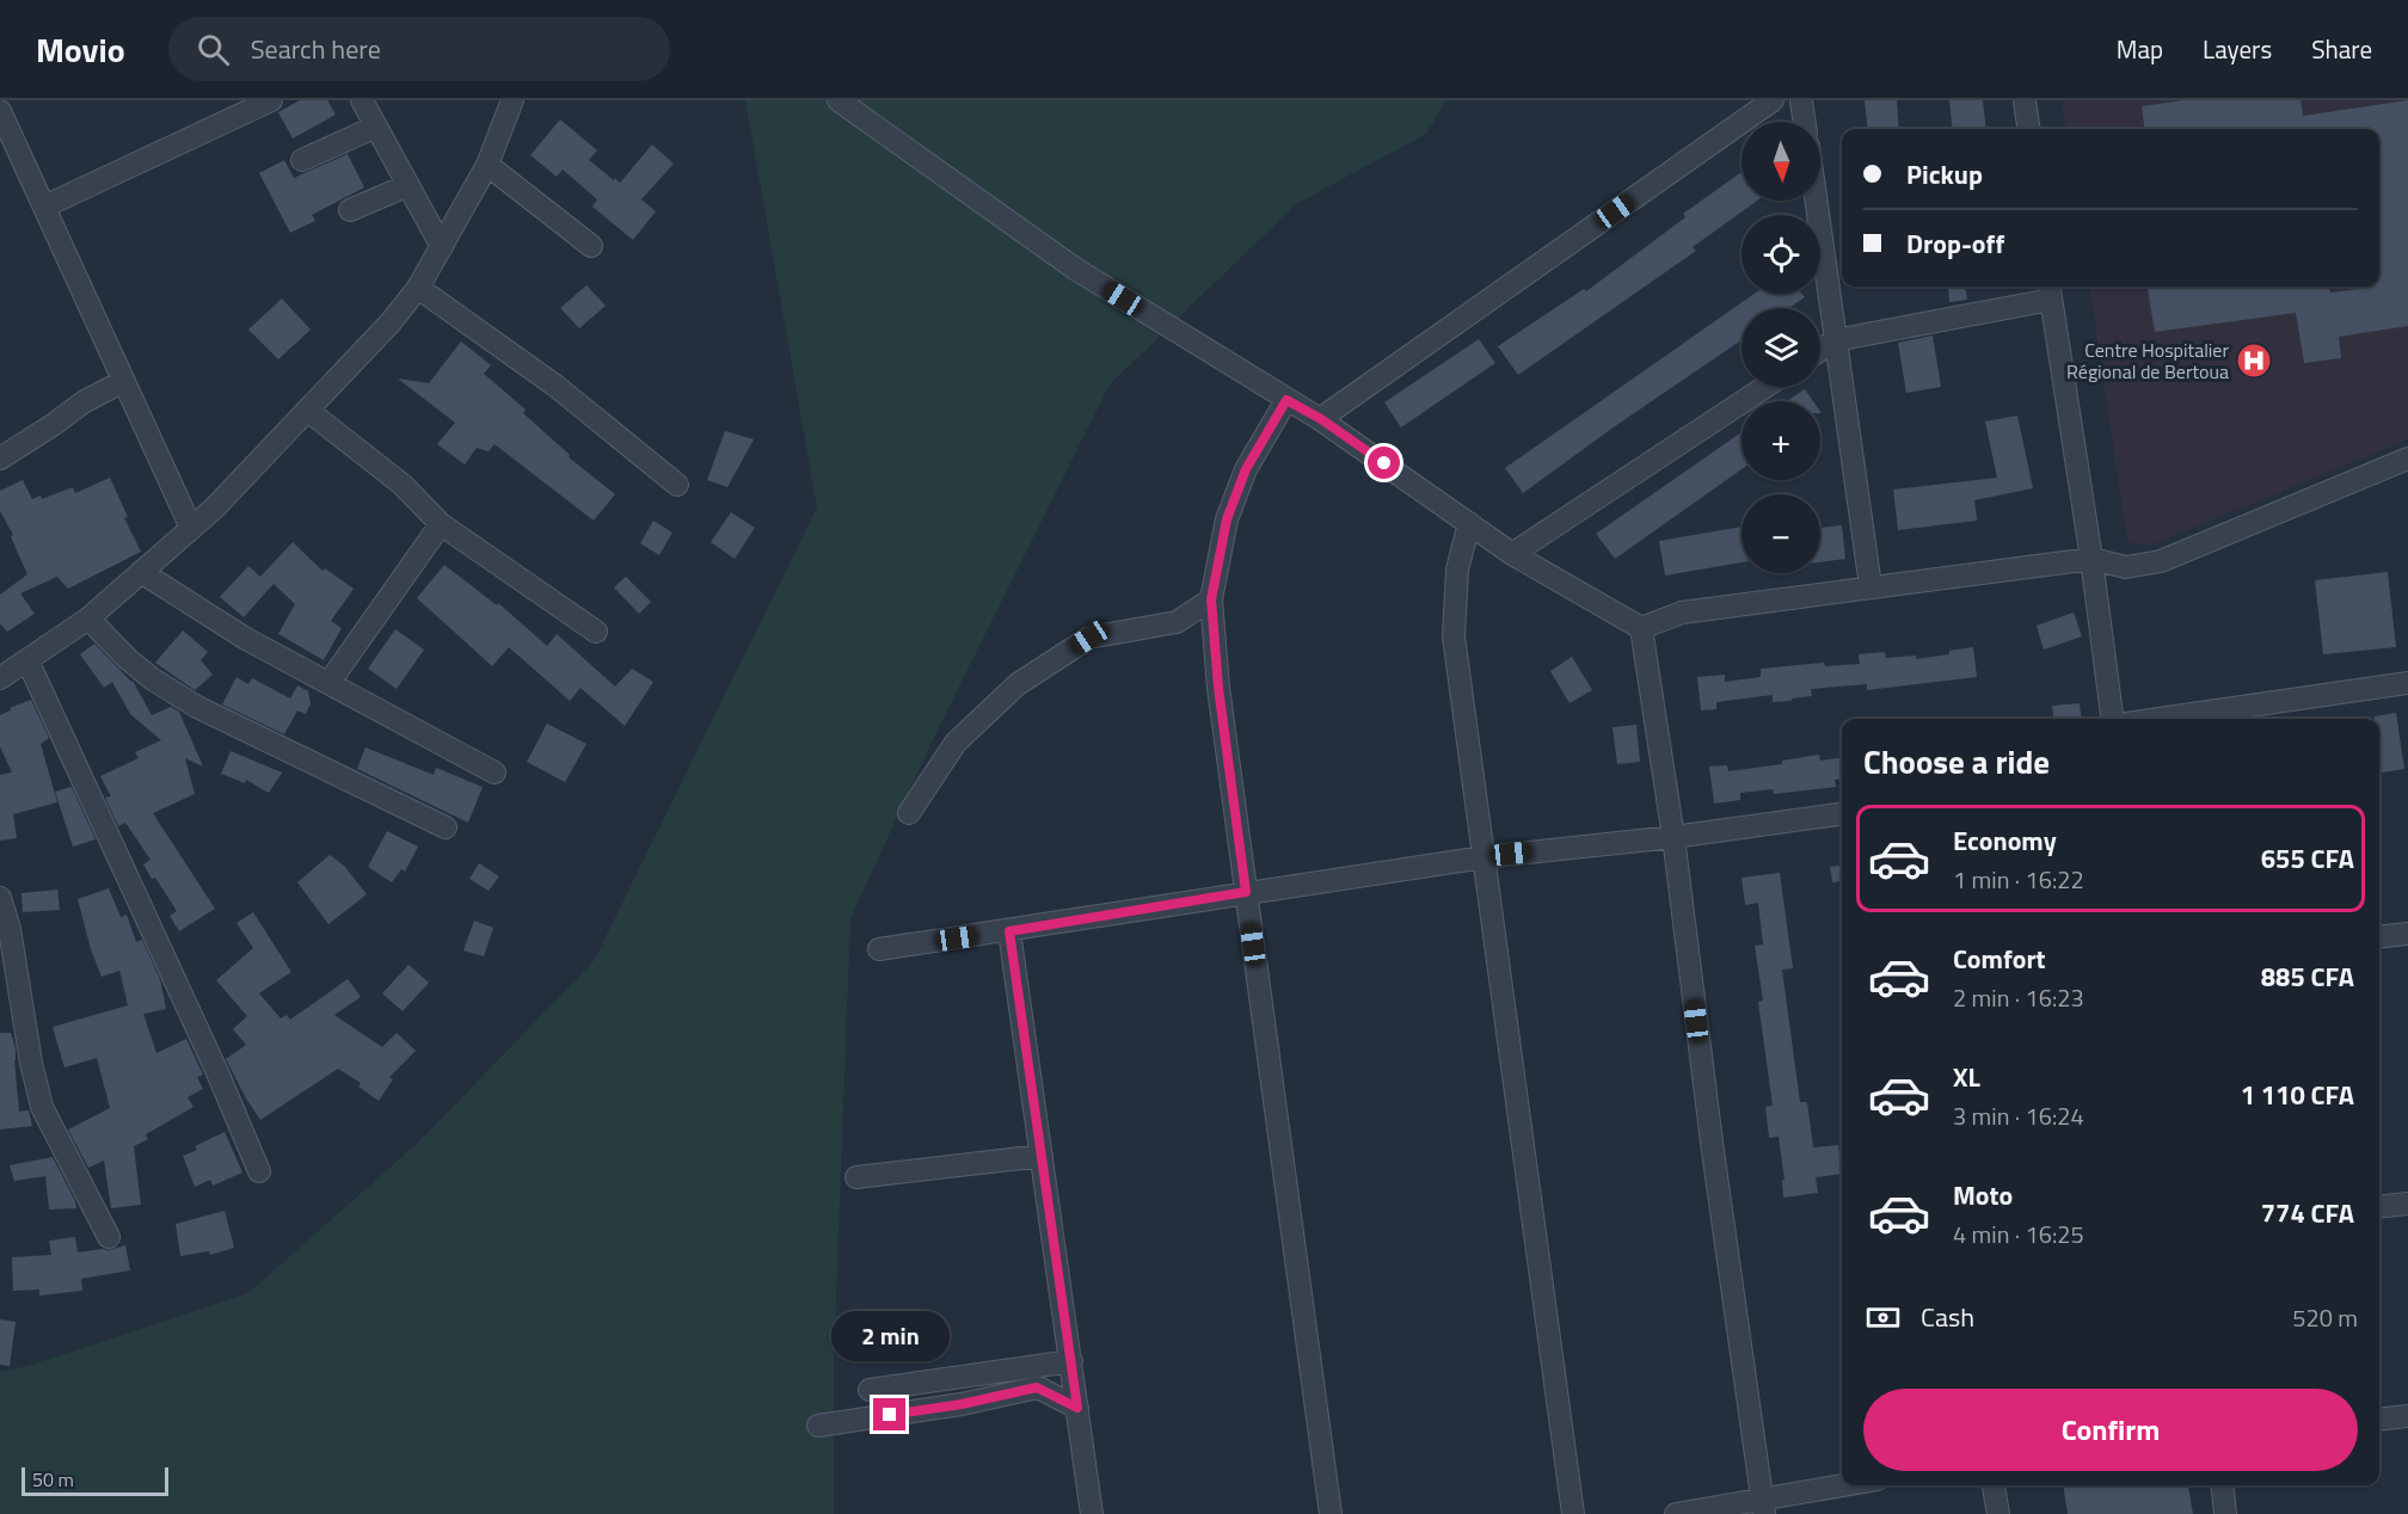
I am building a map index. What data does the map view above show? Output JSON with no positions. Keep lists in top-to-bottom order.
{
  "places": {
    "hospital": ["Centre Hospitalier Régional de Bertoua"]
  },
  "scale_bar": "50 m",
  "north": "bottom",
  "page": {
    "header": "Movio",
    "search": "Search here",
    "nav": ["Map", "Layers", "Share"],
    "map_buttons": ["+", "−"],
    "banner": ["Pickup", "Drop-off"],
    "heading": "Choose a ride",
    "list": [
      {
        "name": "Economy",
        "note": "1 min · 16:22",
        "value": "655 CFA"
      },
      {
        "name": "Comfort",
        "note": "2 min · 16:23",
        "value": "885 CFA"
      },
      {
        "name": "XL",
        "note": "3 min · 16:24",
        "value": "1 110 CFA"
      },
      {
        "name": "Moto",
        "note": "4 min · 16:25",
        "value": "774 CFA"
      }
    ],
    "pay": ["Cash", "520 m"],
    "bubble": "2 min",
    "buttons": "Confirm",
    "scale": "50 m"
  }
}
